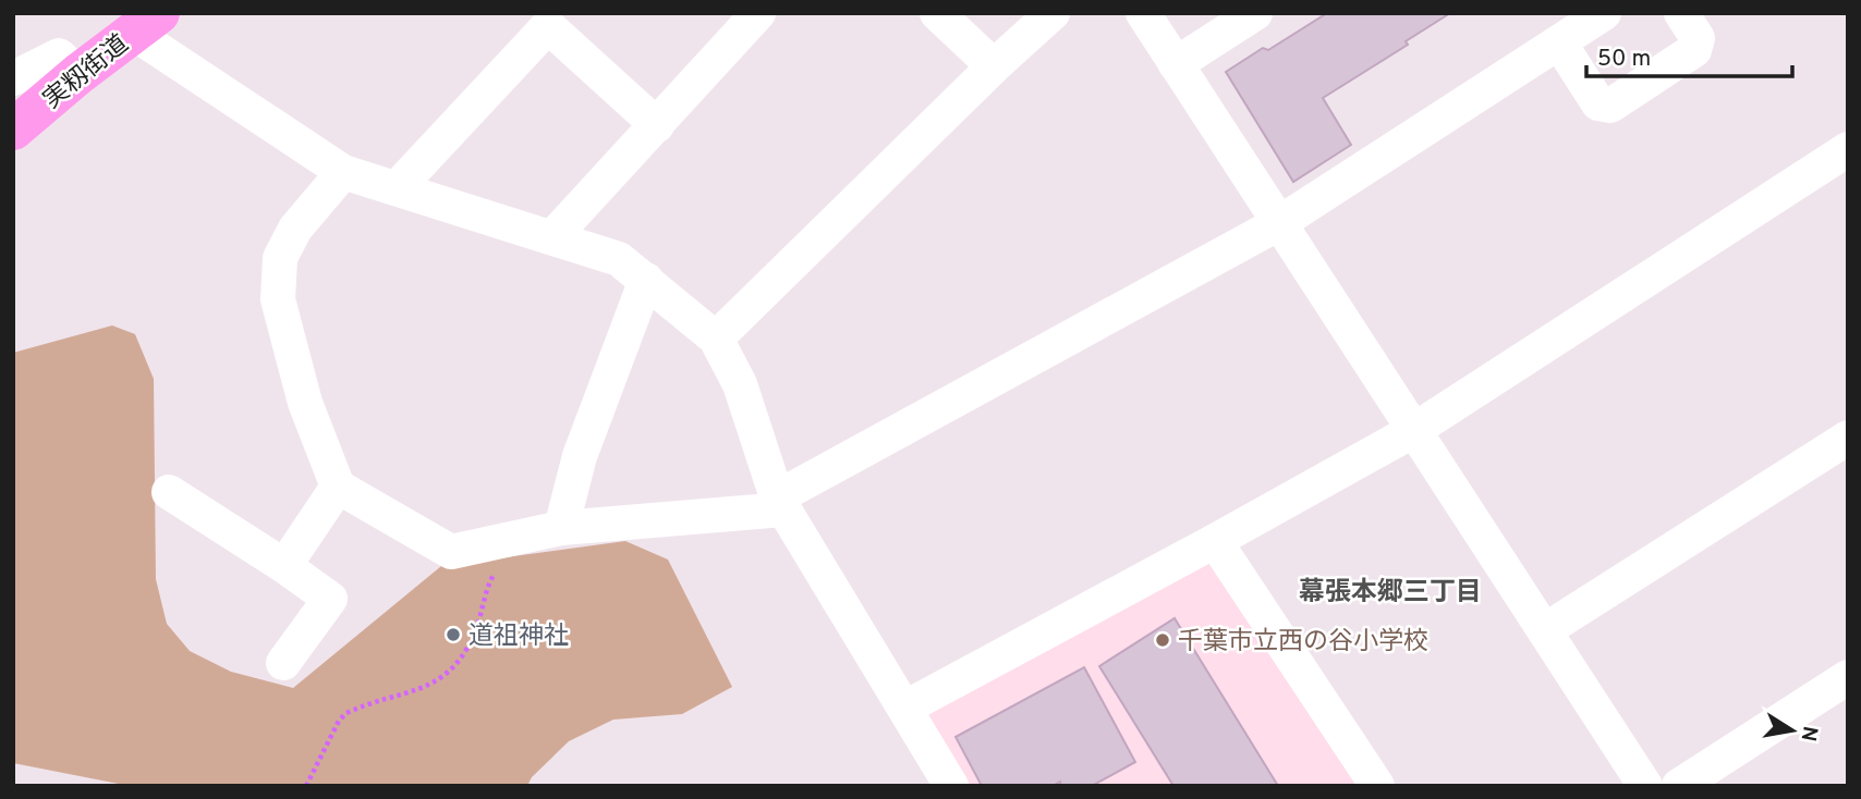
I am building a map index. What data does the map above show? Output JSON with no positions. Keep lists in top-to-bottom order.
{
  "streets": {
    "main road": ["実籾街道"]
  },
  "districts": ["幕張本郷三丁目"],
  "places": ["道祖神社", "千葉市立西の谷小学校"],
  "scale_bar": "50 m",
  "north": "right"
}
